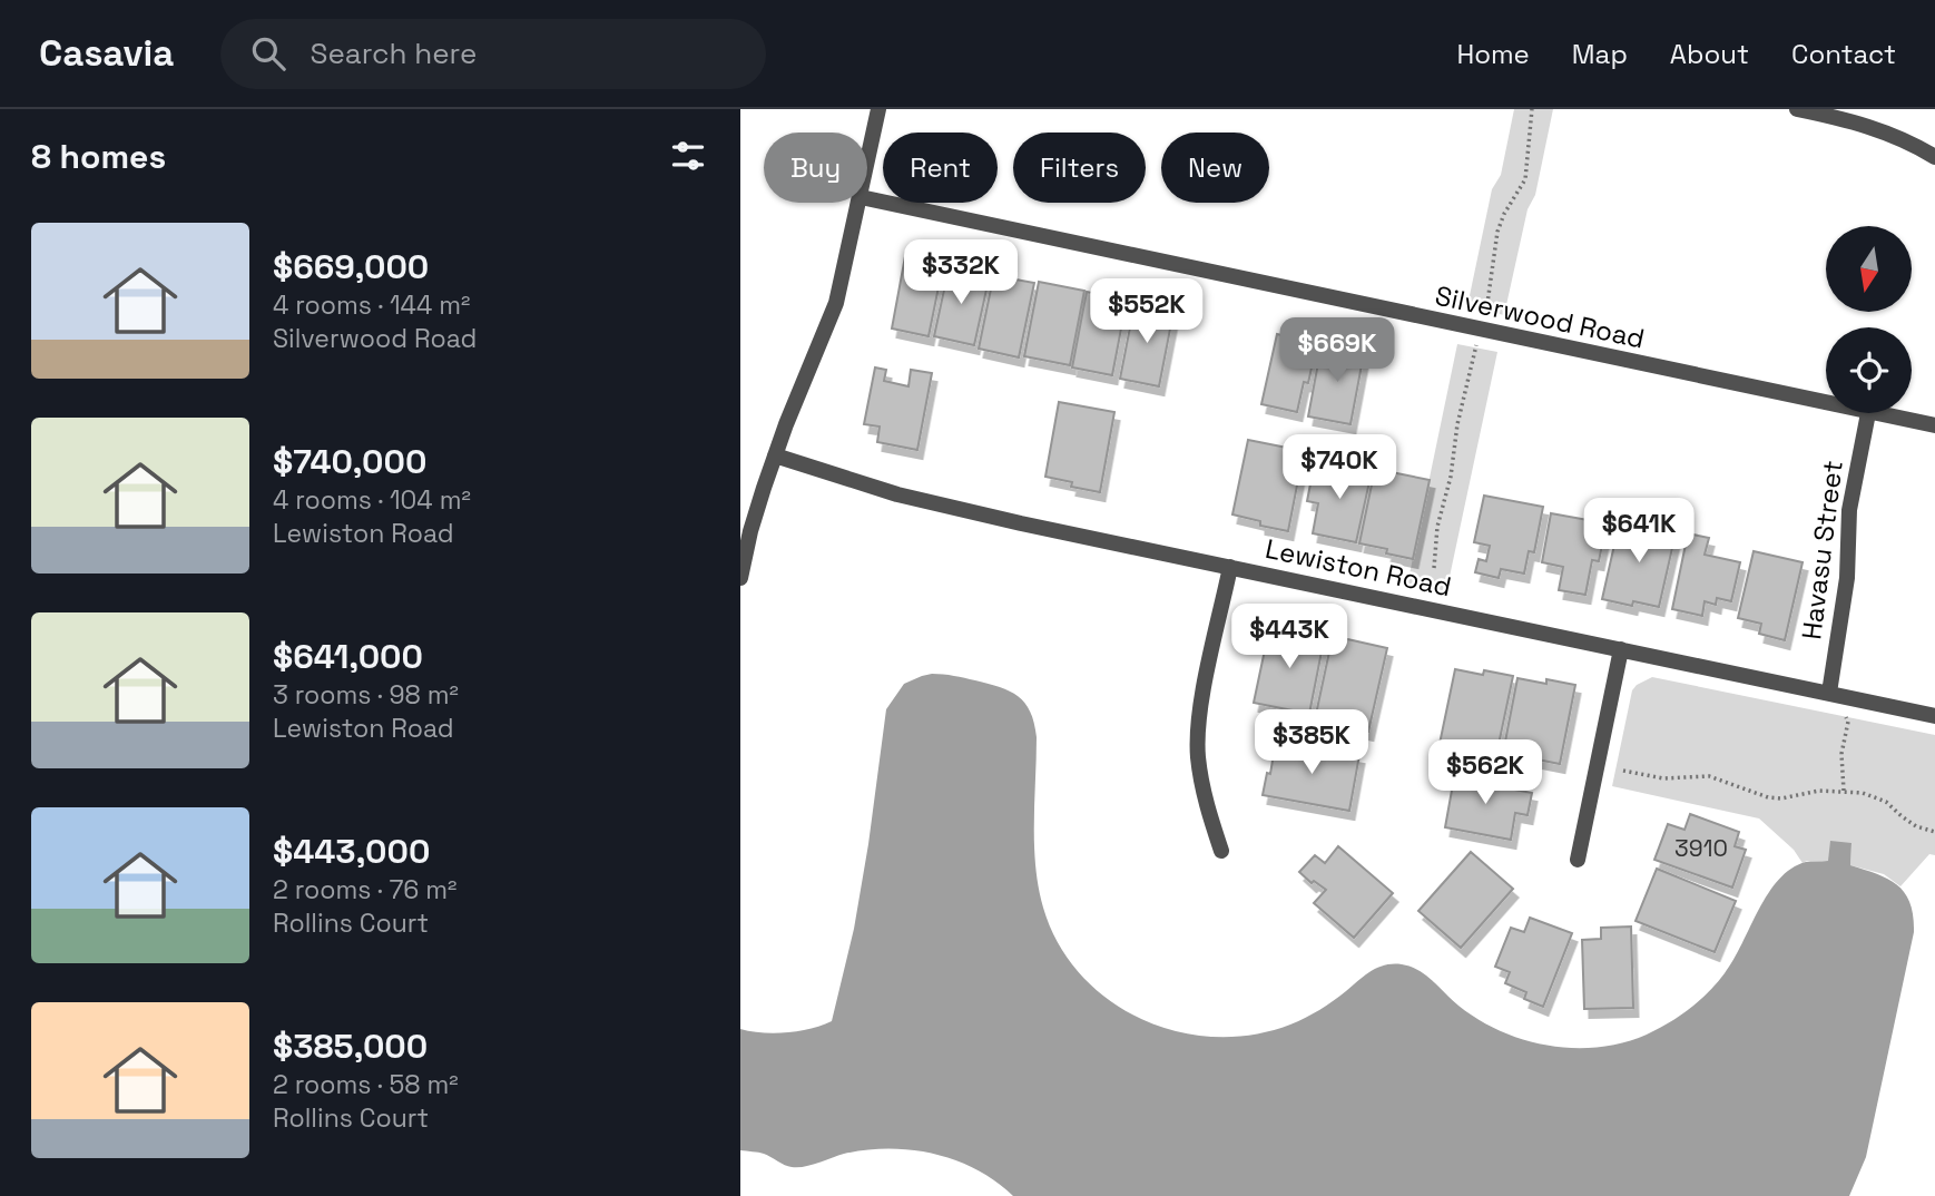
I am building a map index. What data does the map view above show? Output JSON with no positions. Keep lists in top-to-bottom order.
{
  "streets": {
    "street": ["Silverwood Road", "Havasu Street", "Lewiston Road"]
  },
  "crossings": [
    ["Silverwood Road", "Havasu Street"],
    ["Havasu Street", "Lewiston Road"]
  ],
  "house_numbers": ["3910"],
  "north": "bottom",
  "page": {
    "header": "Casavia",
    "search": "Search here",
    "nav": [
      "Home",
      "Map",
      "About",
      "Contact"
    ],
    "heading": "8 homes",
    "chip": [
      "Buy",
      "Rent",
      "Filters",
      "New"
    ],
    "list": [
      {
        "name": "$669,000",
        "note": "4 rooms · 144 m² · Silverwood Road"
      },
      {
        "name": "$740,000",
        "note": "4 rooms · 104 m² · Lewiston Road"
      },
      {
        "name": "$641,000",
        "note": "3 rooms · 98 m² · Lewiston Road"
      },
      {
        "name": "$443,000",
        "note": "2 rooms · 76 m² · Rollins Court"
      },
      {
        "name": "$385,000",
        "note": "2 rooms · 58 m² · Rollins Court"
      }
    ],
    "price": [
      "$332K",
      "$552K",
      "$669K",
      "$740K",
      "$641K",
      "$443K",
      "$385K",
      "$562K"
    ]
  }
}
